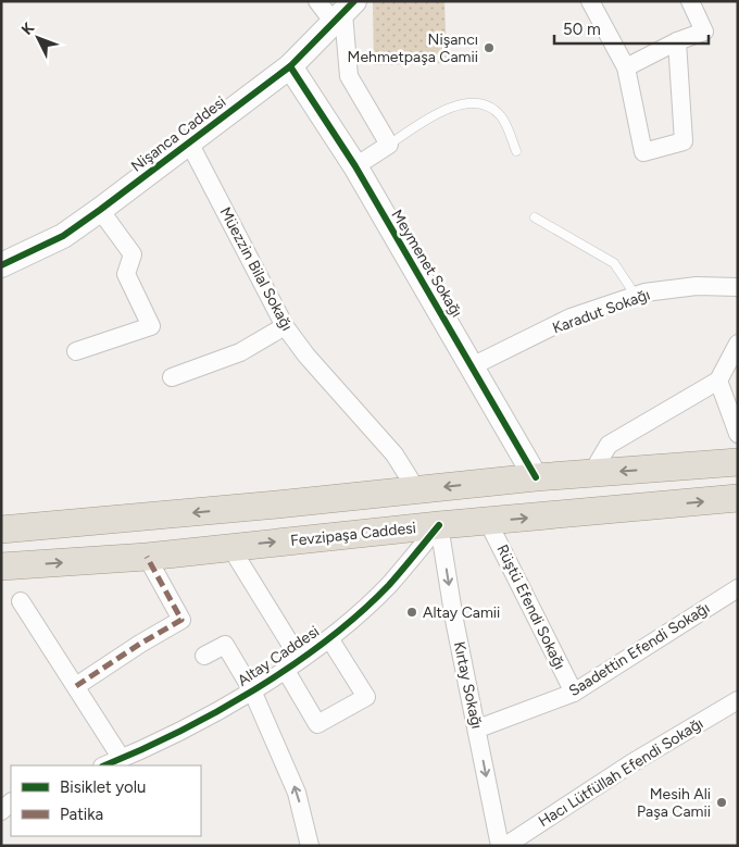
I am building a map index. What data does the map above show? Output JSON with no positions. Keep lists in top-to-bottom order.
{
  "streets": {
    "main road": ["Fevzipaşa Caddesi"],
    "street": [
      "Nişanca Caddesi",
      "Meymenet Sokağı",
      "Müezzin Bilal Sokağı",
      "Karadut Sokağı",
      "Rüştü Efendi Sokağı",
      "Saadettin Efendi Sokağı",
      "Altay Caddesi",
      "Kırtay Sokağı",
      "Hacı Lütfüllah Efendi Sokağı"
    ]
  },
  "crossings": [
    ["Nişanca Caddesi", "Meymenet Sokağı"],
    ["Nişanca Caddesi", "Müezzin Bilal Sokağı"],
    ["Meymenet Sokağı", "Karadut Sokağı"],
    ["Fevzipaşa Caddesi", "Rüştü Efendi Sokağı"],
    ["Fevzipaşa Caddesi", "Altay Caddesi"],
    ["Fevzipaşa Caddesi", "Kırtay Sokağı"],
    ["Rüştü Efendi Sokağı", "Saadettin Efendi Sokağı"],
    ["Saadettin Efendi Sokağı", "Kırtay Sokağı"],
    ["Altay Caddesi", "Kırtay Sokağı"]
  ],
  "one_way": ["Kırtay Sokağı"],
  "places": ["Nişancı Mehmetpaşa Camii", "Altay Camii", "Mesih Ali Paşa Camii"],
  "legend": ["Bisiklet yolu", "Patika"],
  "scale_bar": "50 m",
  "north": "top left"
}
